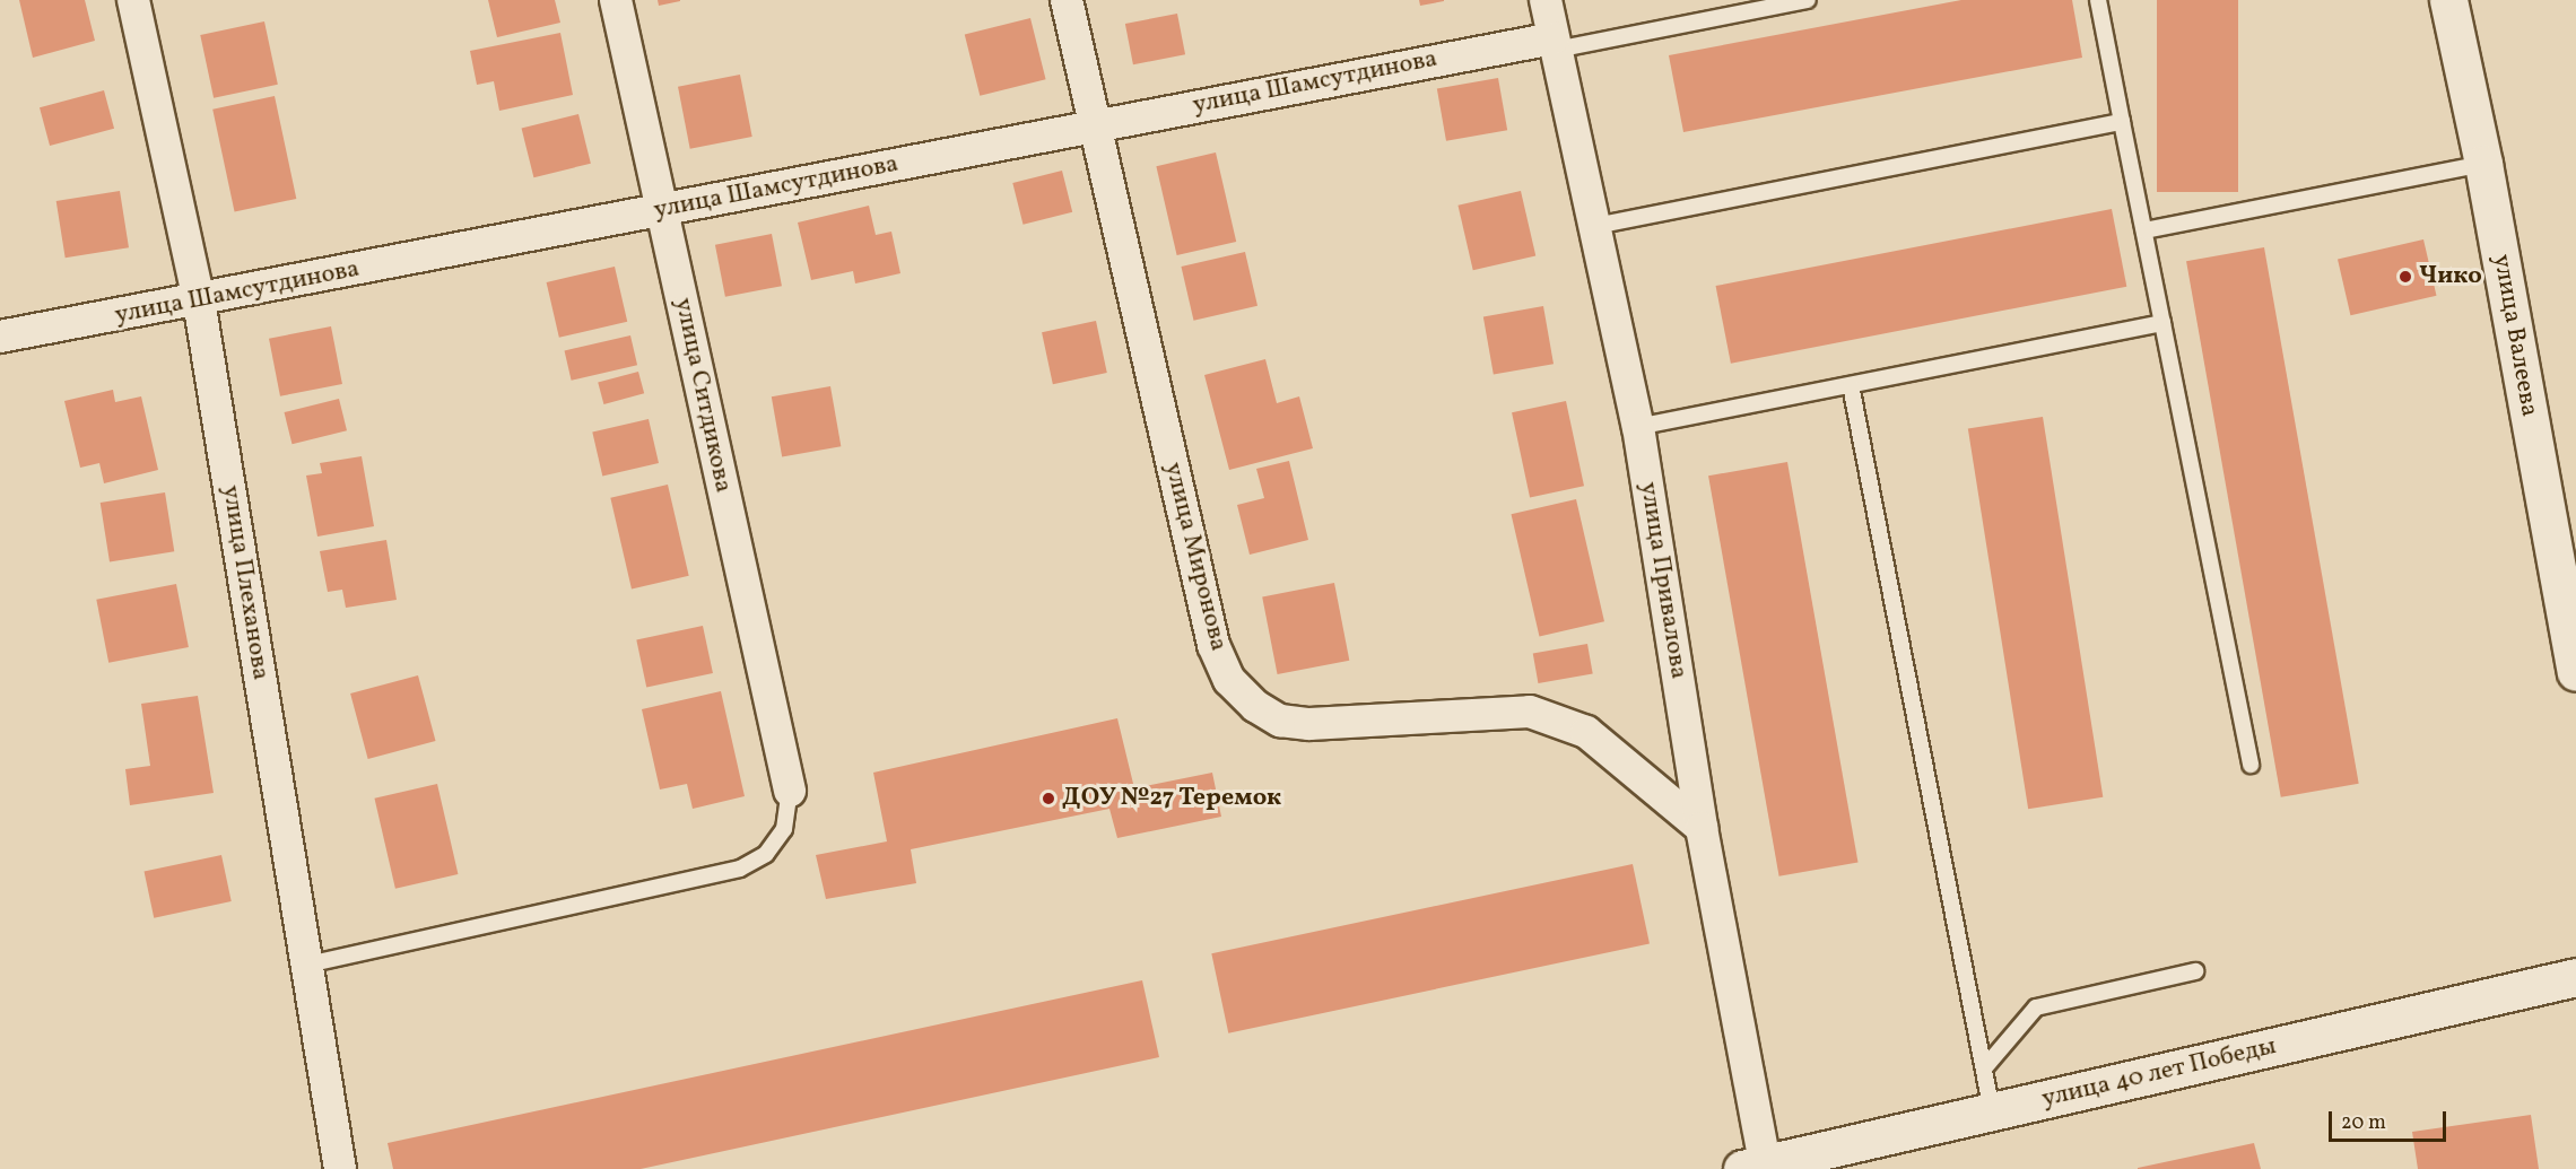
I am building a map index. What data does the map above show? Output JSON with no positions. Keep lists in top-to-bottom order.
{
  "streets": {
    "street": [
      "улица Шамсутдинова",
      "улица Валеева",
      "улица Ситдикова",
      "улица Миронова",
      "улица Привалова",
      "улица Плеханова",
      "улица 40 лет Победы"
    ]
  },
  "crossings": [
    ["улица Шамсутдинова", "улица Ситдикова"],
    ["улица Шамсутдинова", "улица Миронова"],
    ["улица Шамсутдинова", "улица Привалова"],
    ["улица Шамсутдинова", "улица Плеханова"],
    ["улица Миронова", "улица Привалова"],
    ["улица Привалова", "улица 40 лет Победы"]
  ],
  "places": ["Чико", "ДОУ №27 Теремок"],
  "scale_bar": "20 m"
}
